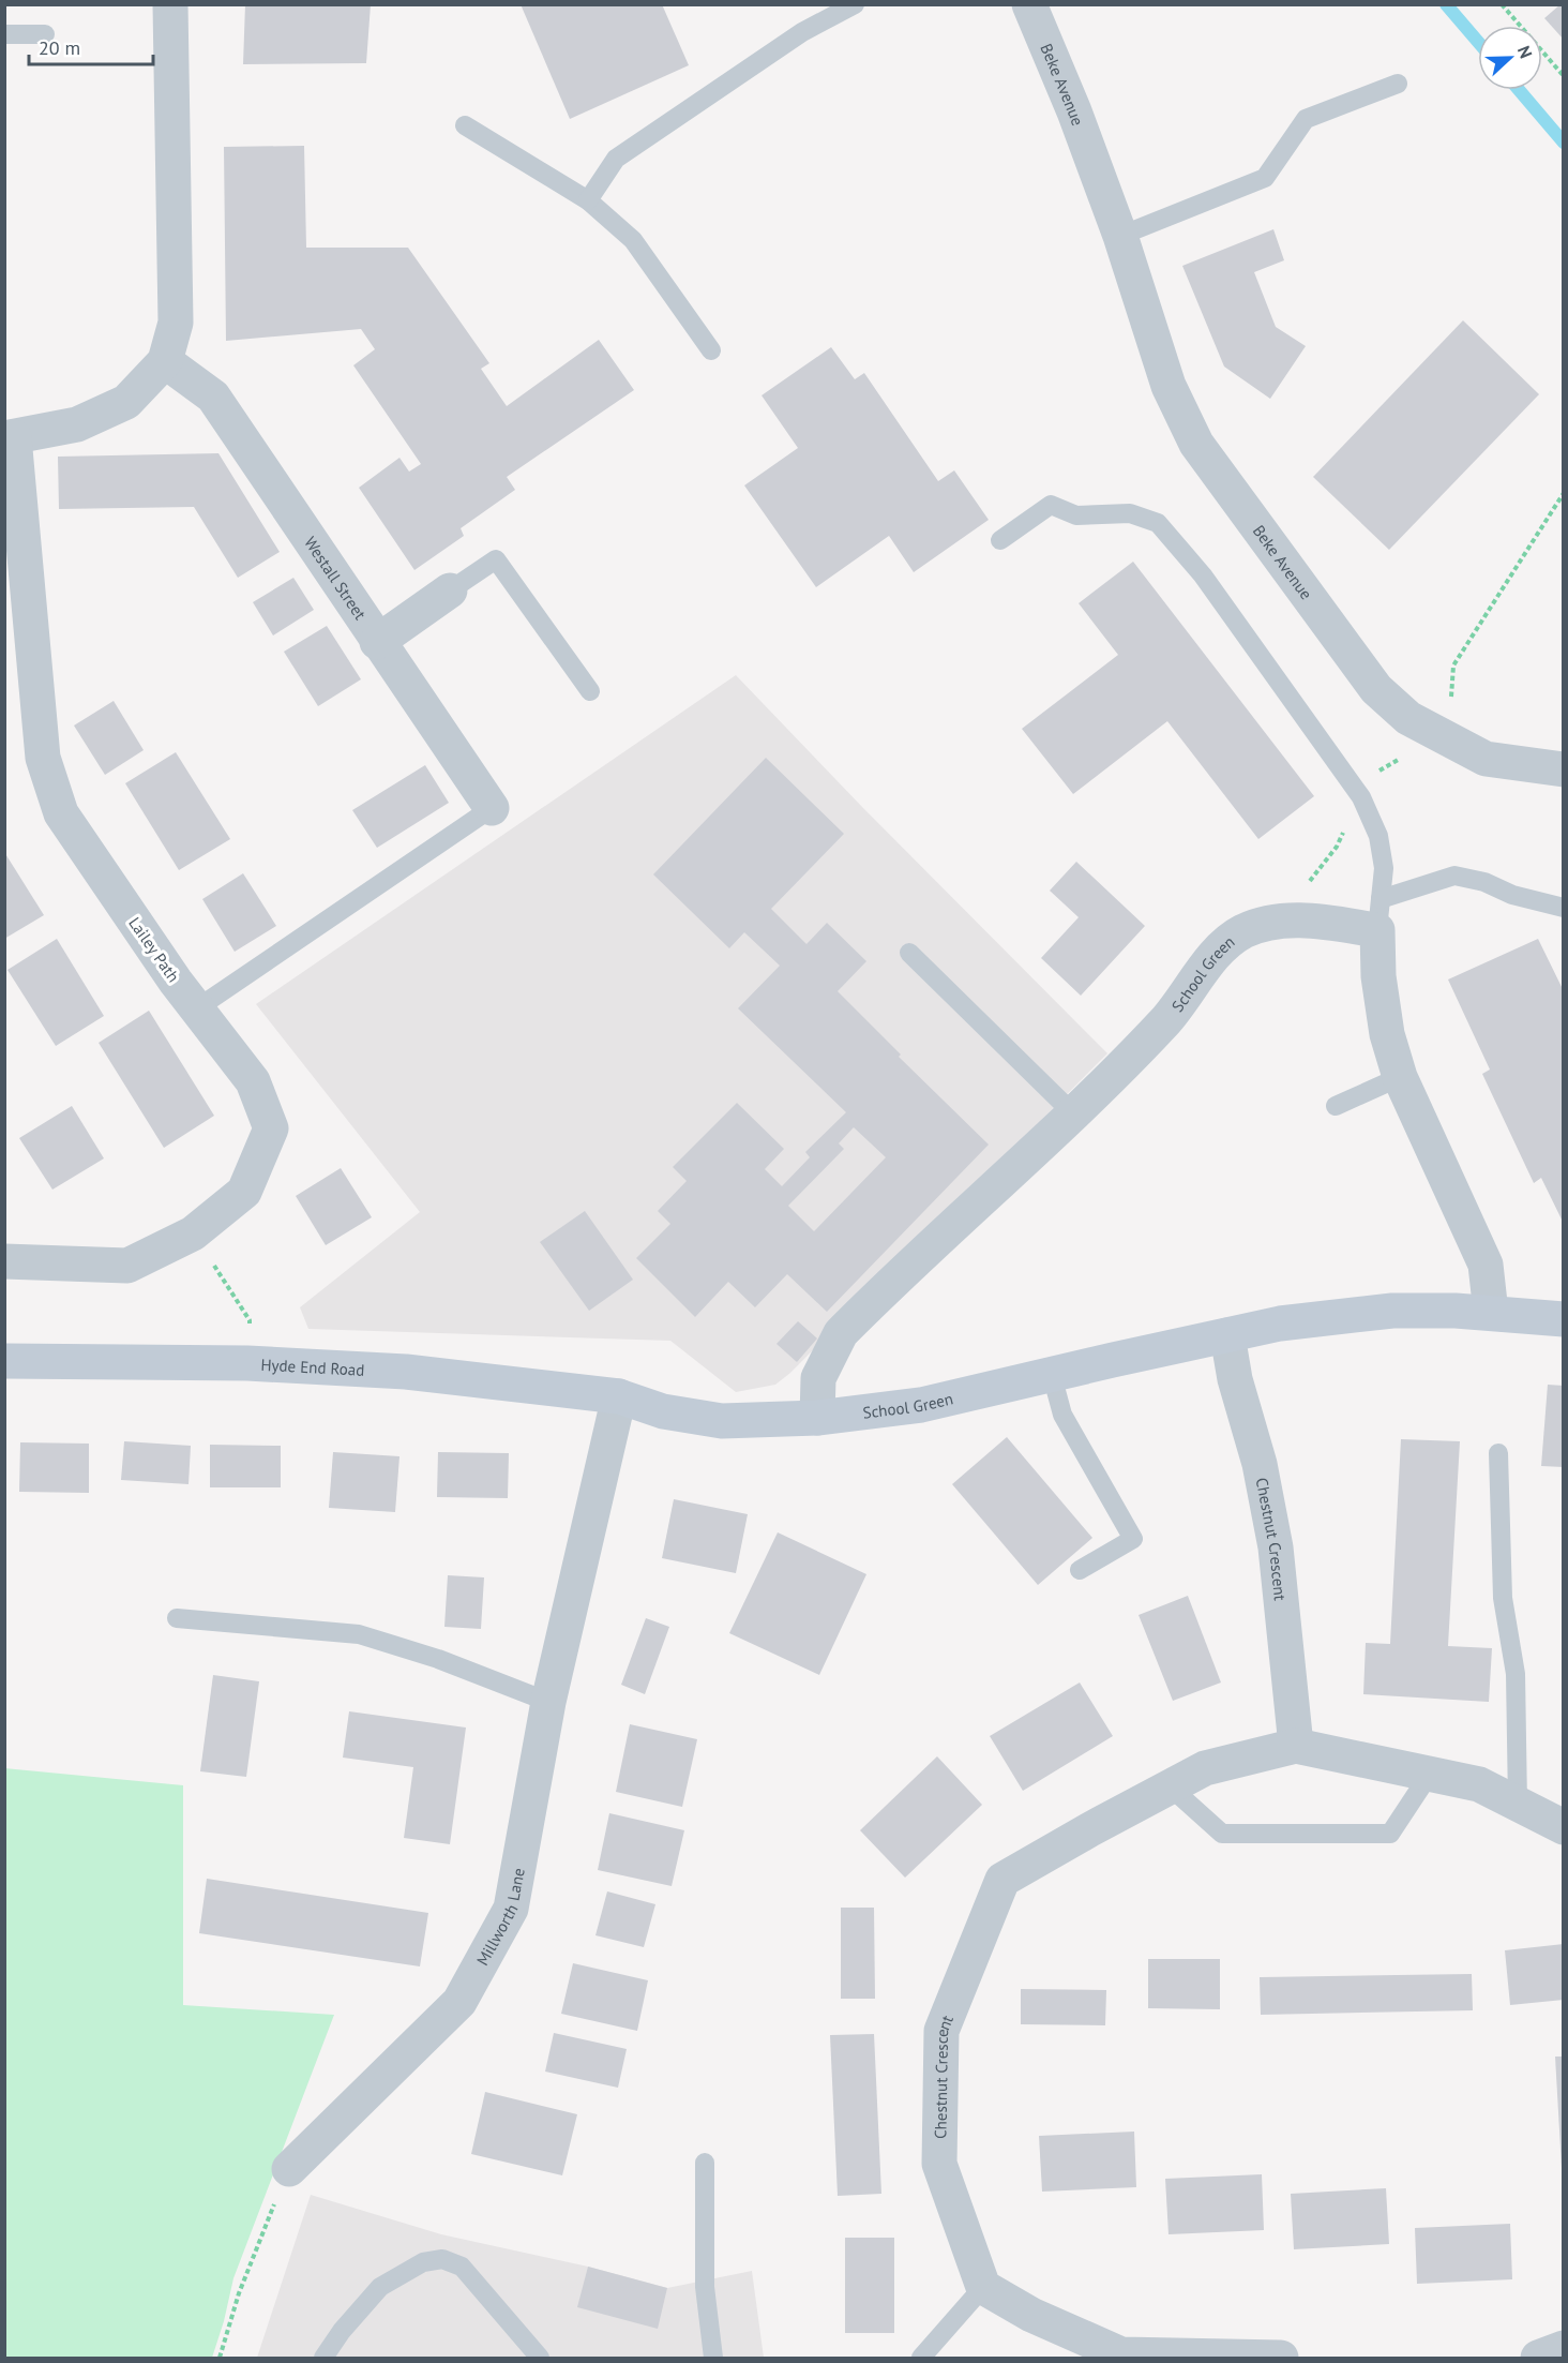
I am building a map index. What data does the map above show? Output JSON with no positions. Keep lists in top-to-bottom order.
{
  "streets": {
    "main road": ["School Green", "Hyde End Road"],
    "street": [
      "Beke Avenue",
      "Westall Street",
      "Lailey Path",
      "Chestnut Crescent",
      "Millworth Lane"
    ]
  },
  "crossings": [
    ["School Green", "Hyde End Road"],
    ["School Green", "Chestnut Crescent"],
    ["School Green", "Millworth Lane"],
    ["Hyde End Road", "Millworth Lane"]
  ],
  "scale_bar": "20 m",
  "north": "right"
}
